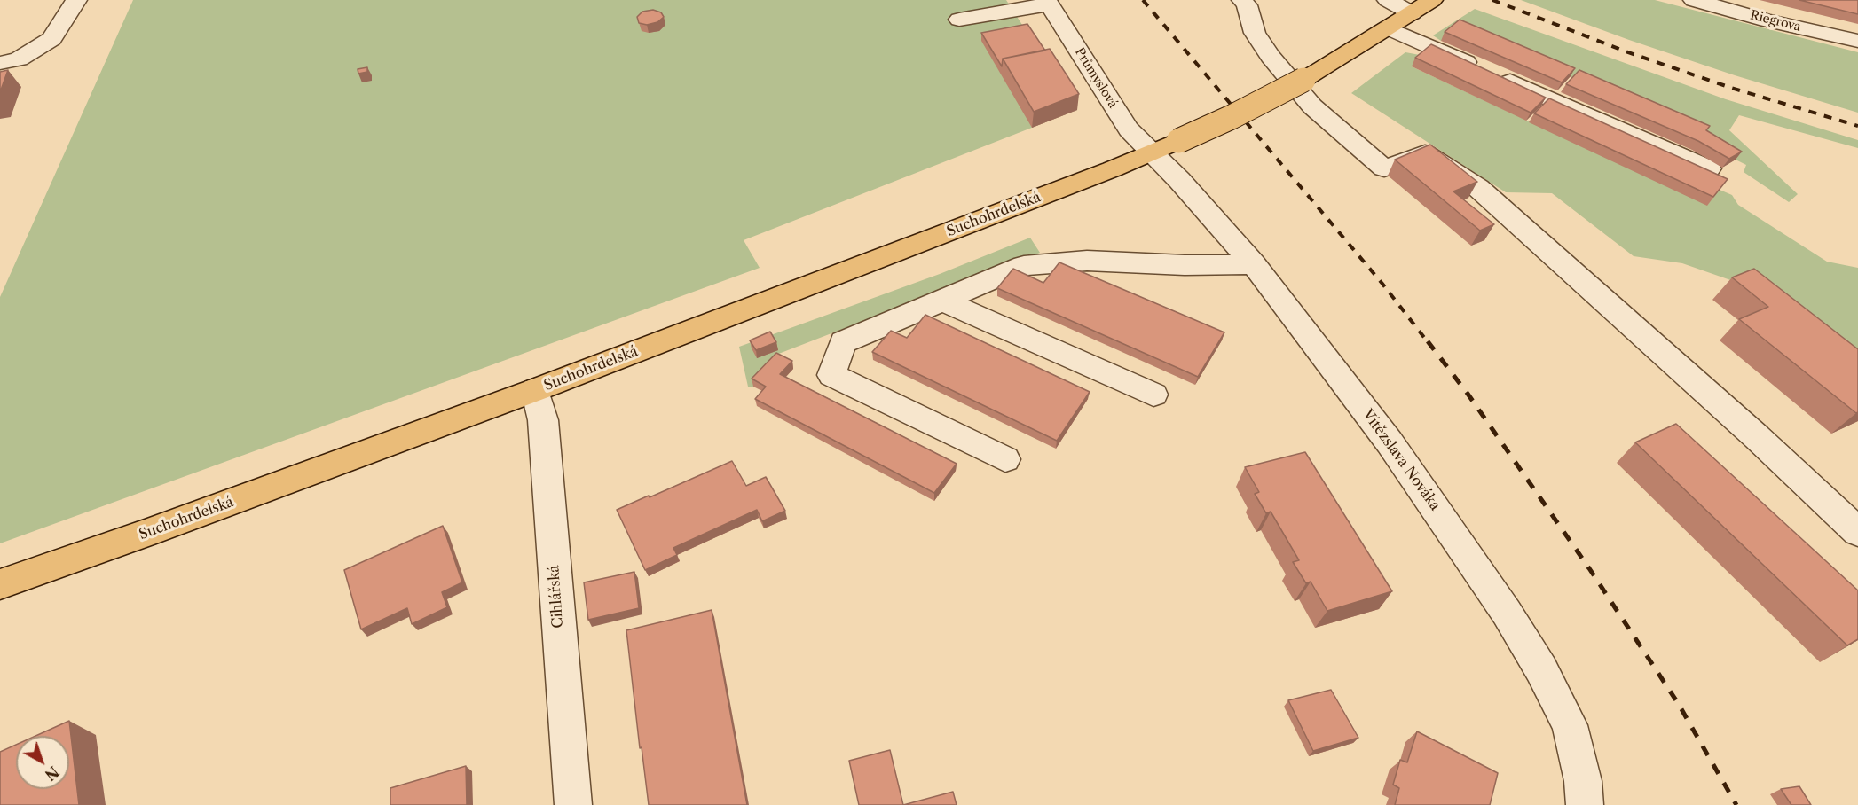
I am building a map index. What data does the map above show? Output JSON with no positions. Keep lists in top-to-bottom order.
{
  "streets": {
    "main road": ["Suchohrdelská"],
    "street": [
      "Riegrova",
      "Průmyslová",
      "Vítězslava Nováka",
      "Cihlářská"
    ]
  },
  "crossings": [
    ["Průmyslová", "Suchohrdelská"],
    ["Průmyslová", "Vítězslava Nováka"],
    ["Suchohrdelská", "Vítězslava Nováka"],
    ["Suchohrdelská", "Cihlářská"]
  ],
  "north": "bottom right"
}
